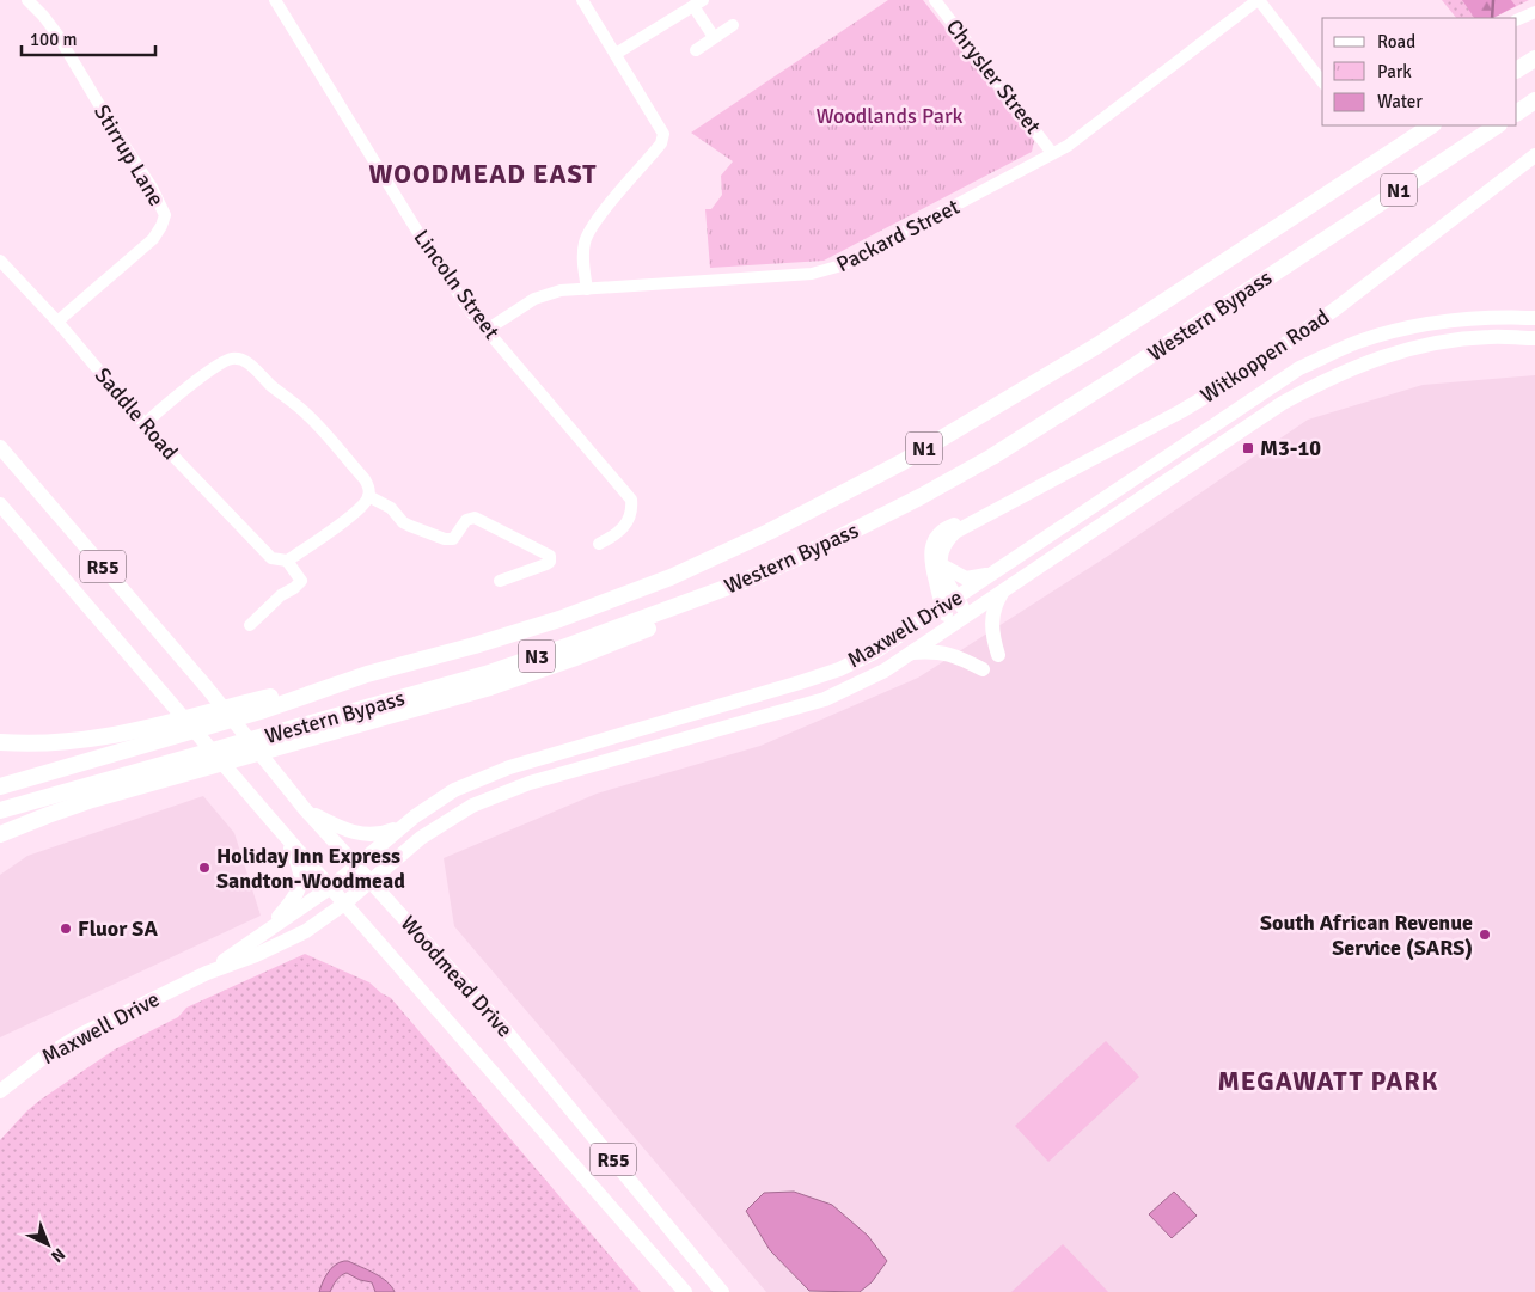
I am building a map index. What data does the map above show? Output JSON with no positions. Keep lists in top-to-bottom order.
{
  "streets": {
    "highway": ["N1", "Western Bypass", "N3"],
    "main road": [
      "Witkoppen Road",
      "R55",
      "Maxwell Drive",
      "Woodmead Drive"
    ],
    "street": [
      "Chrysler Street",
      "Stirrup Lane",
      "Packard Street",
      "Lincoln Street",
      "Saddle Road"
    ]
  },
  "crossings": [
    ["Chrysler Street", "Packard Street"],
    ["Stirrup Lane", "Saddle Road"],
    ["Packard Street", "Lincoln Street"],
    ["Witkoppen Road", "Maxwell Drive"],
    ["Maxwell Drive", "Woodmead Drive"]
  ],
  "districts": ["WOODMEAD EAST", "MEGAWATT PARK"],
  "parks": ["Woodlands Park"],
  "places": {
    "transit": ["M3-10"],
    "other": ["Holiday Inn Express Sandton-Woodmead", "Fluor SA", "South African Revenue Service (SARS)"]
  },
  "legend": ["Road", "Park", "Water"],
  "scale_bar": "100 m",
  "north": "bottom right"
}
